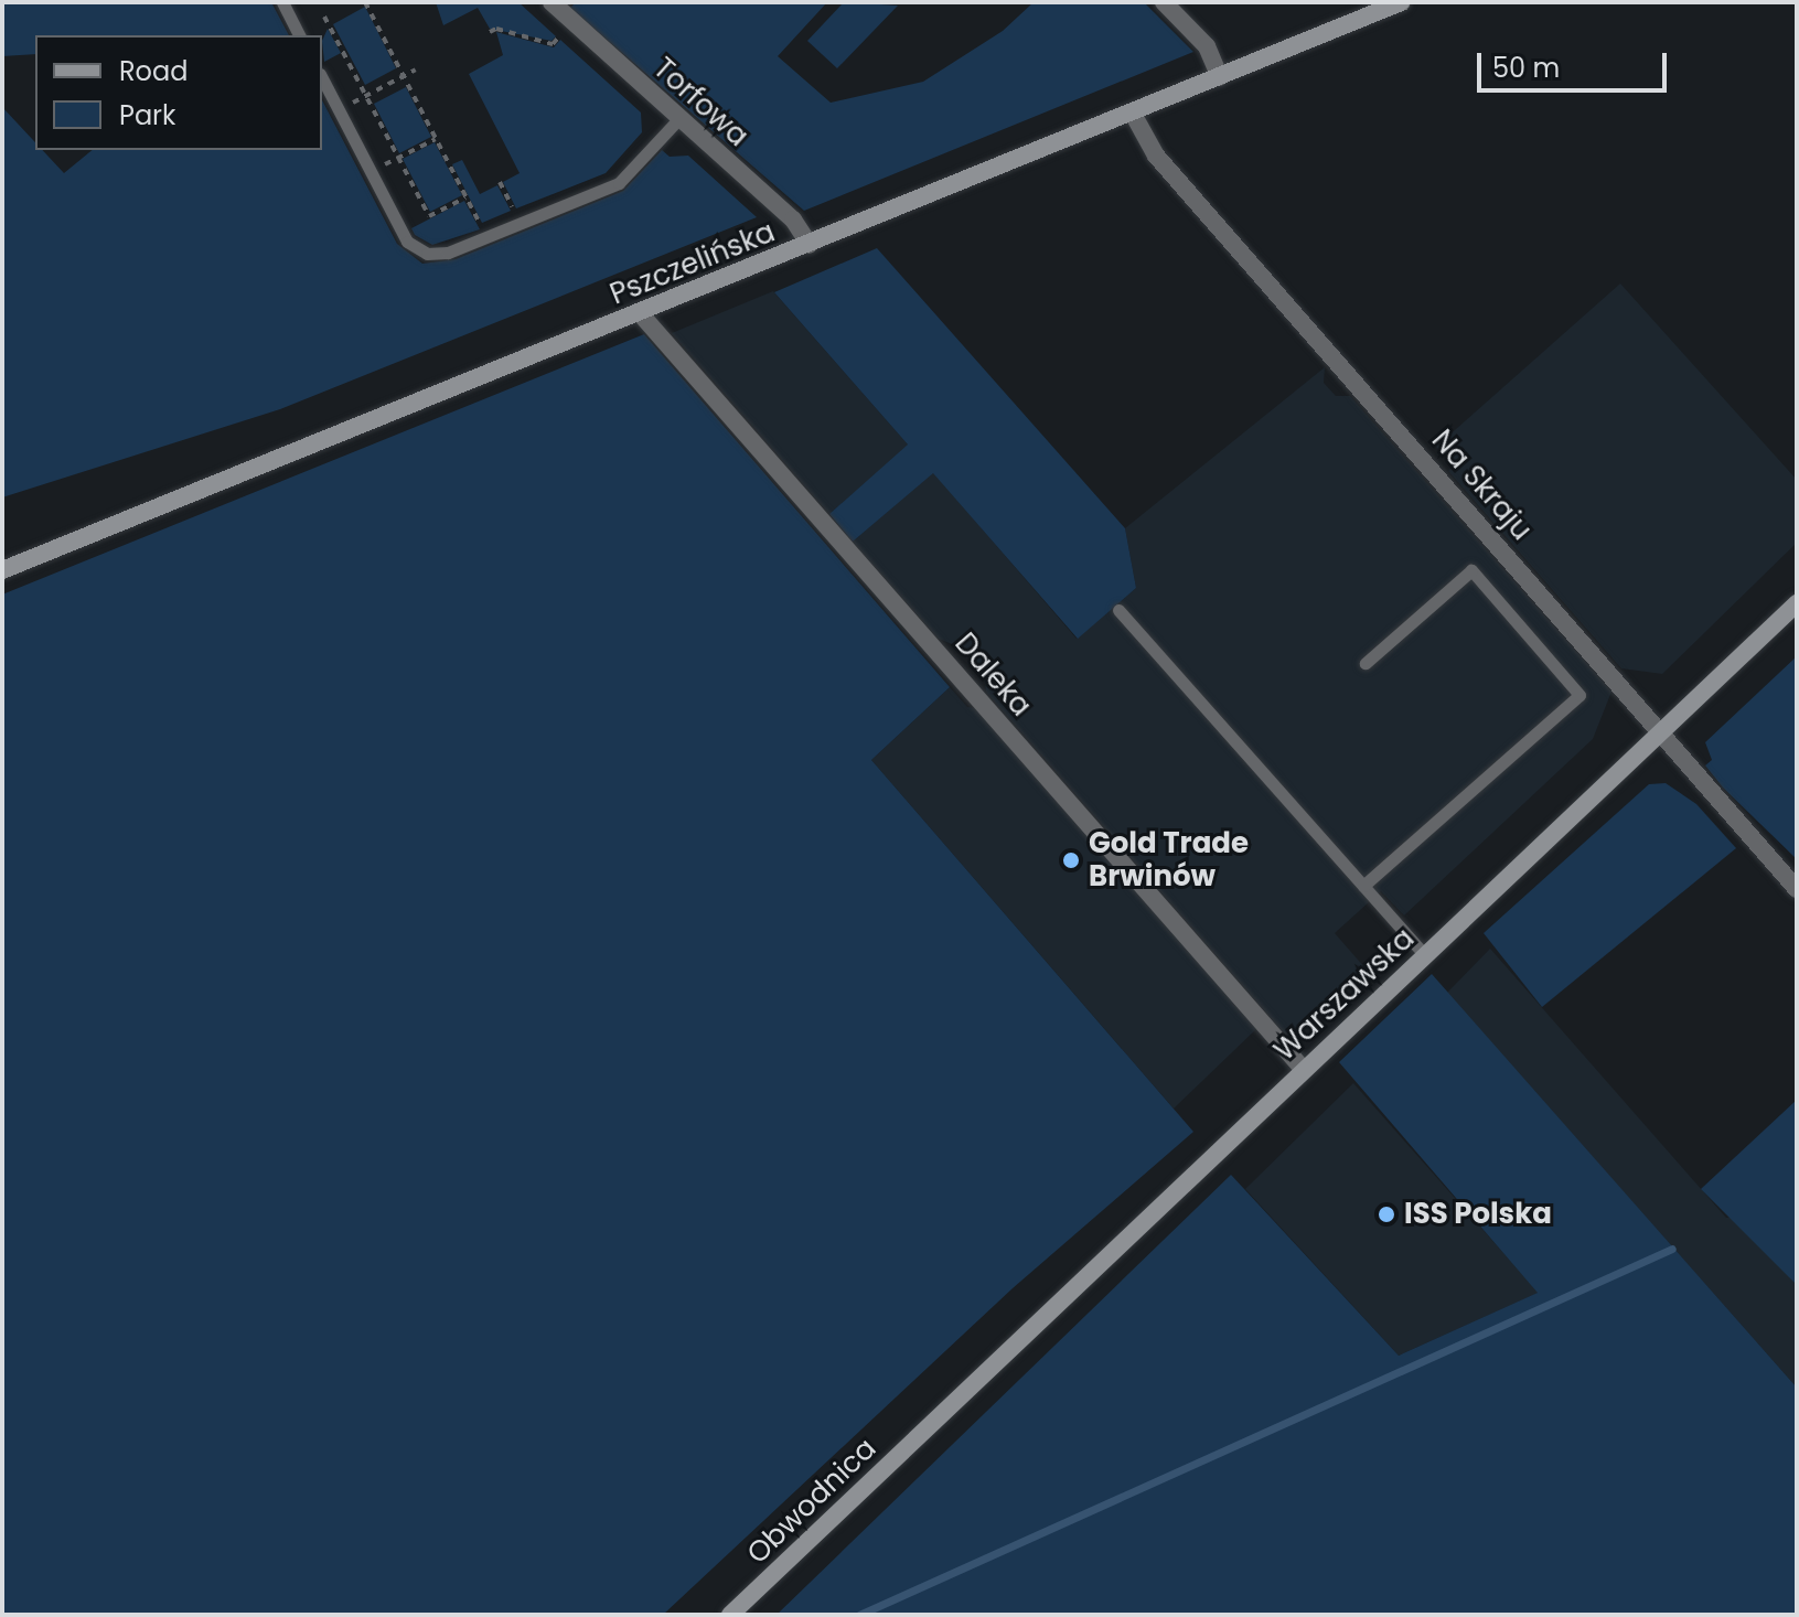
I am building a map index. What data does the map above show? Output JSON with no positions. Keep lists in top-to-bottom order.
{
  "streets": {
    "main road": ["Pszczelińska", "Warszawska", "Obwodnica"],
    "street": ["Torfowa", "Na Skraju", "Daleka"]
  },
  "crossings": [
    ["Torfowa", "Pszczelińska"],
    ["Pszczelińska", "Na Skraju"],
    ["Pszczelińska", "Daleka"],
    ["Na Skraju", "Warszawska"],
    ["Daleka", "Warszawska"],
    ["Warszawska", "Obwodnica"]
  ],
  "places": ["Gold Trade Brwinów", "ISS Polska"],
  "legend": ["Road", "Park"],
  "scale_bar": "50 m"
}
